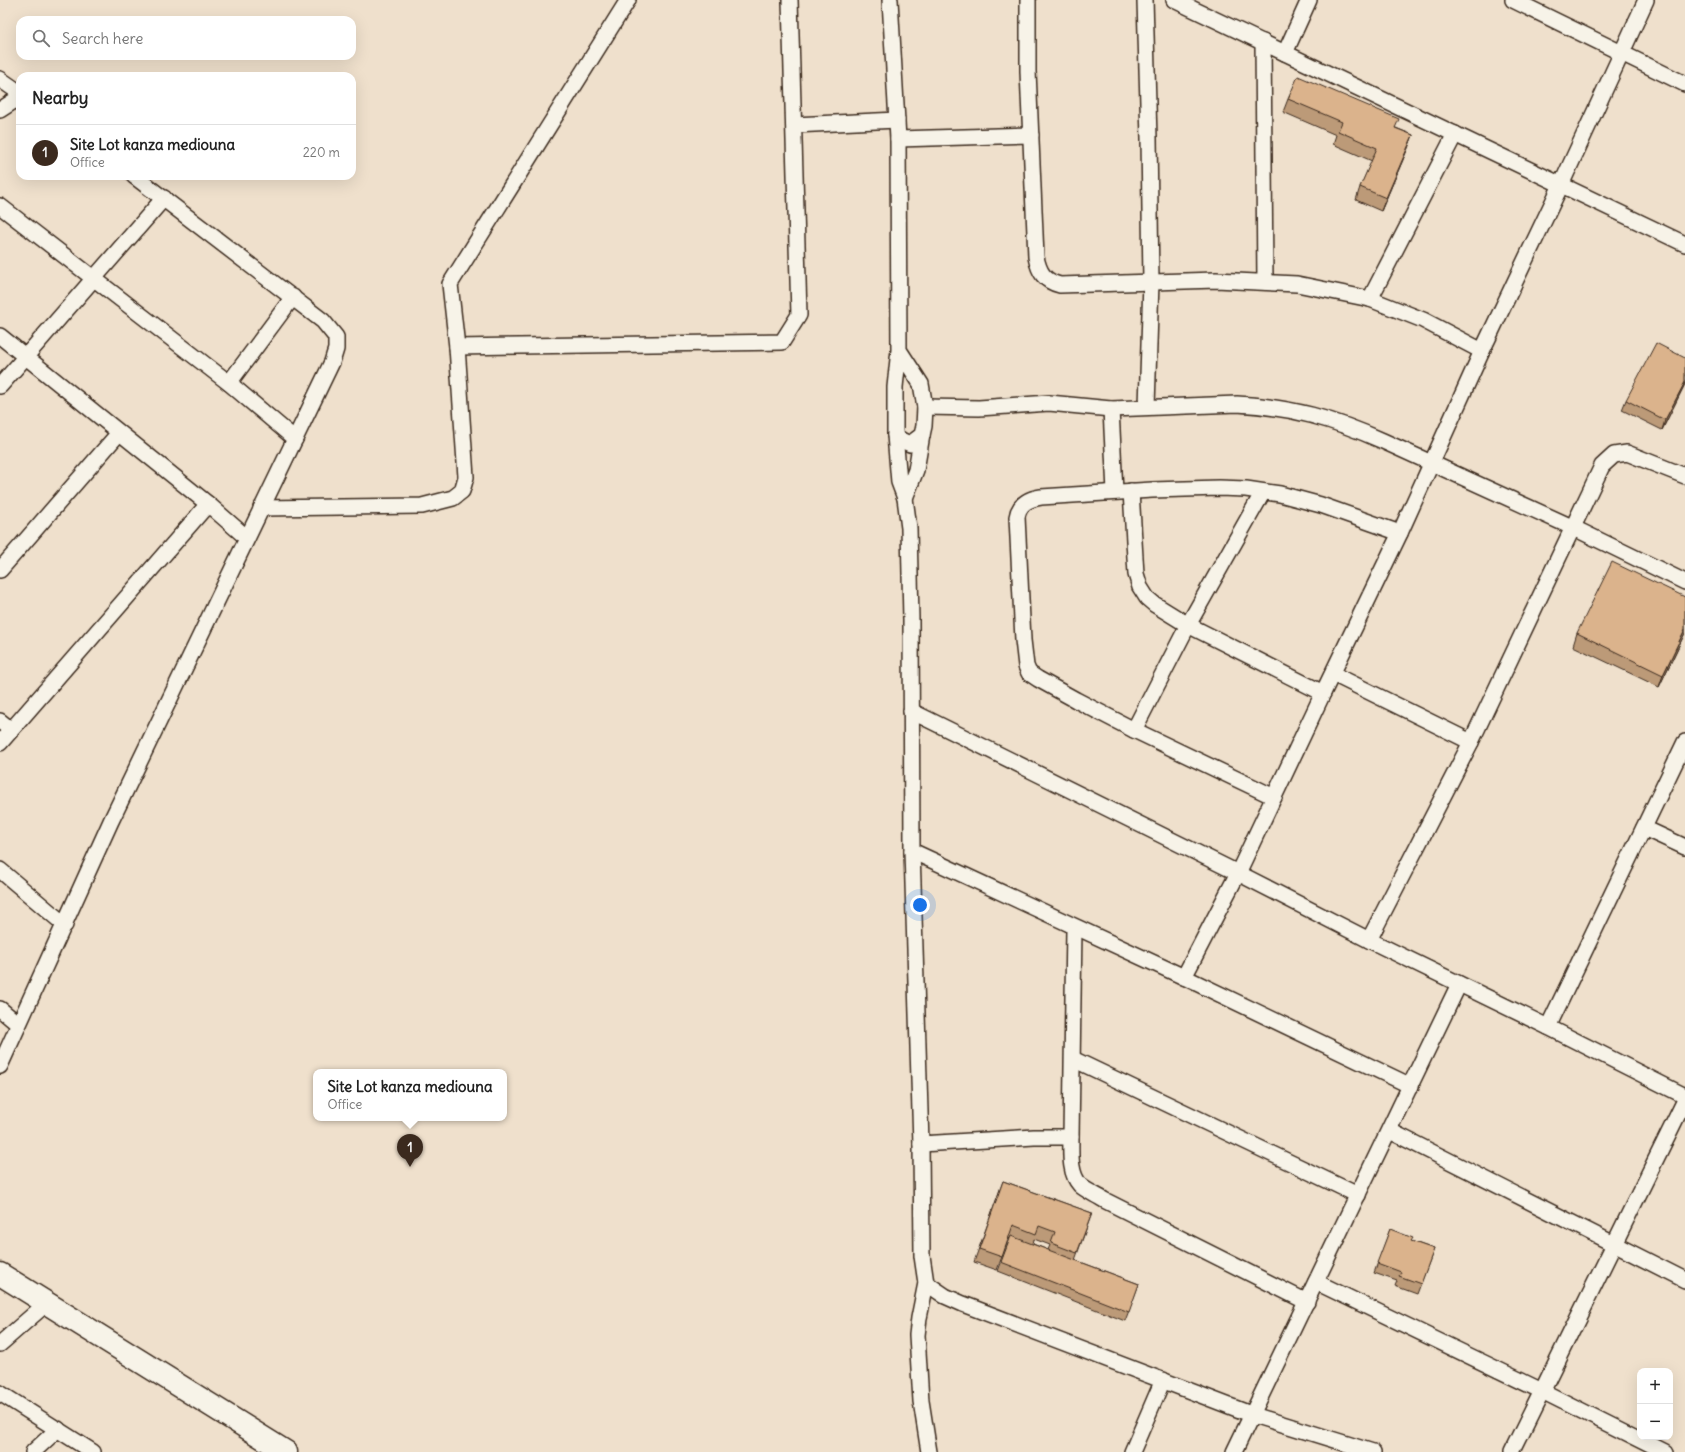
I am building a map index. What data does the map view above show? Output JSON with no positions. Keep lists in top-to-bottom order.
{
  "page": {
    "search": "Search here",
    "heading": "Nearby",
    "list": [
      {
        "mark": "1",
        "name": "Site Lot kanza mediouna",
        "note": "Office",
        "value": "220 m"
      }
    ],
    "popup": ["Site Lot kanza mediouna", "Office"],
    "pins": "1",
    "map_buttons": ["+", "−"]
  }
}
